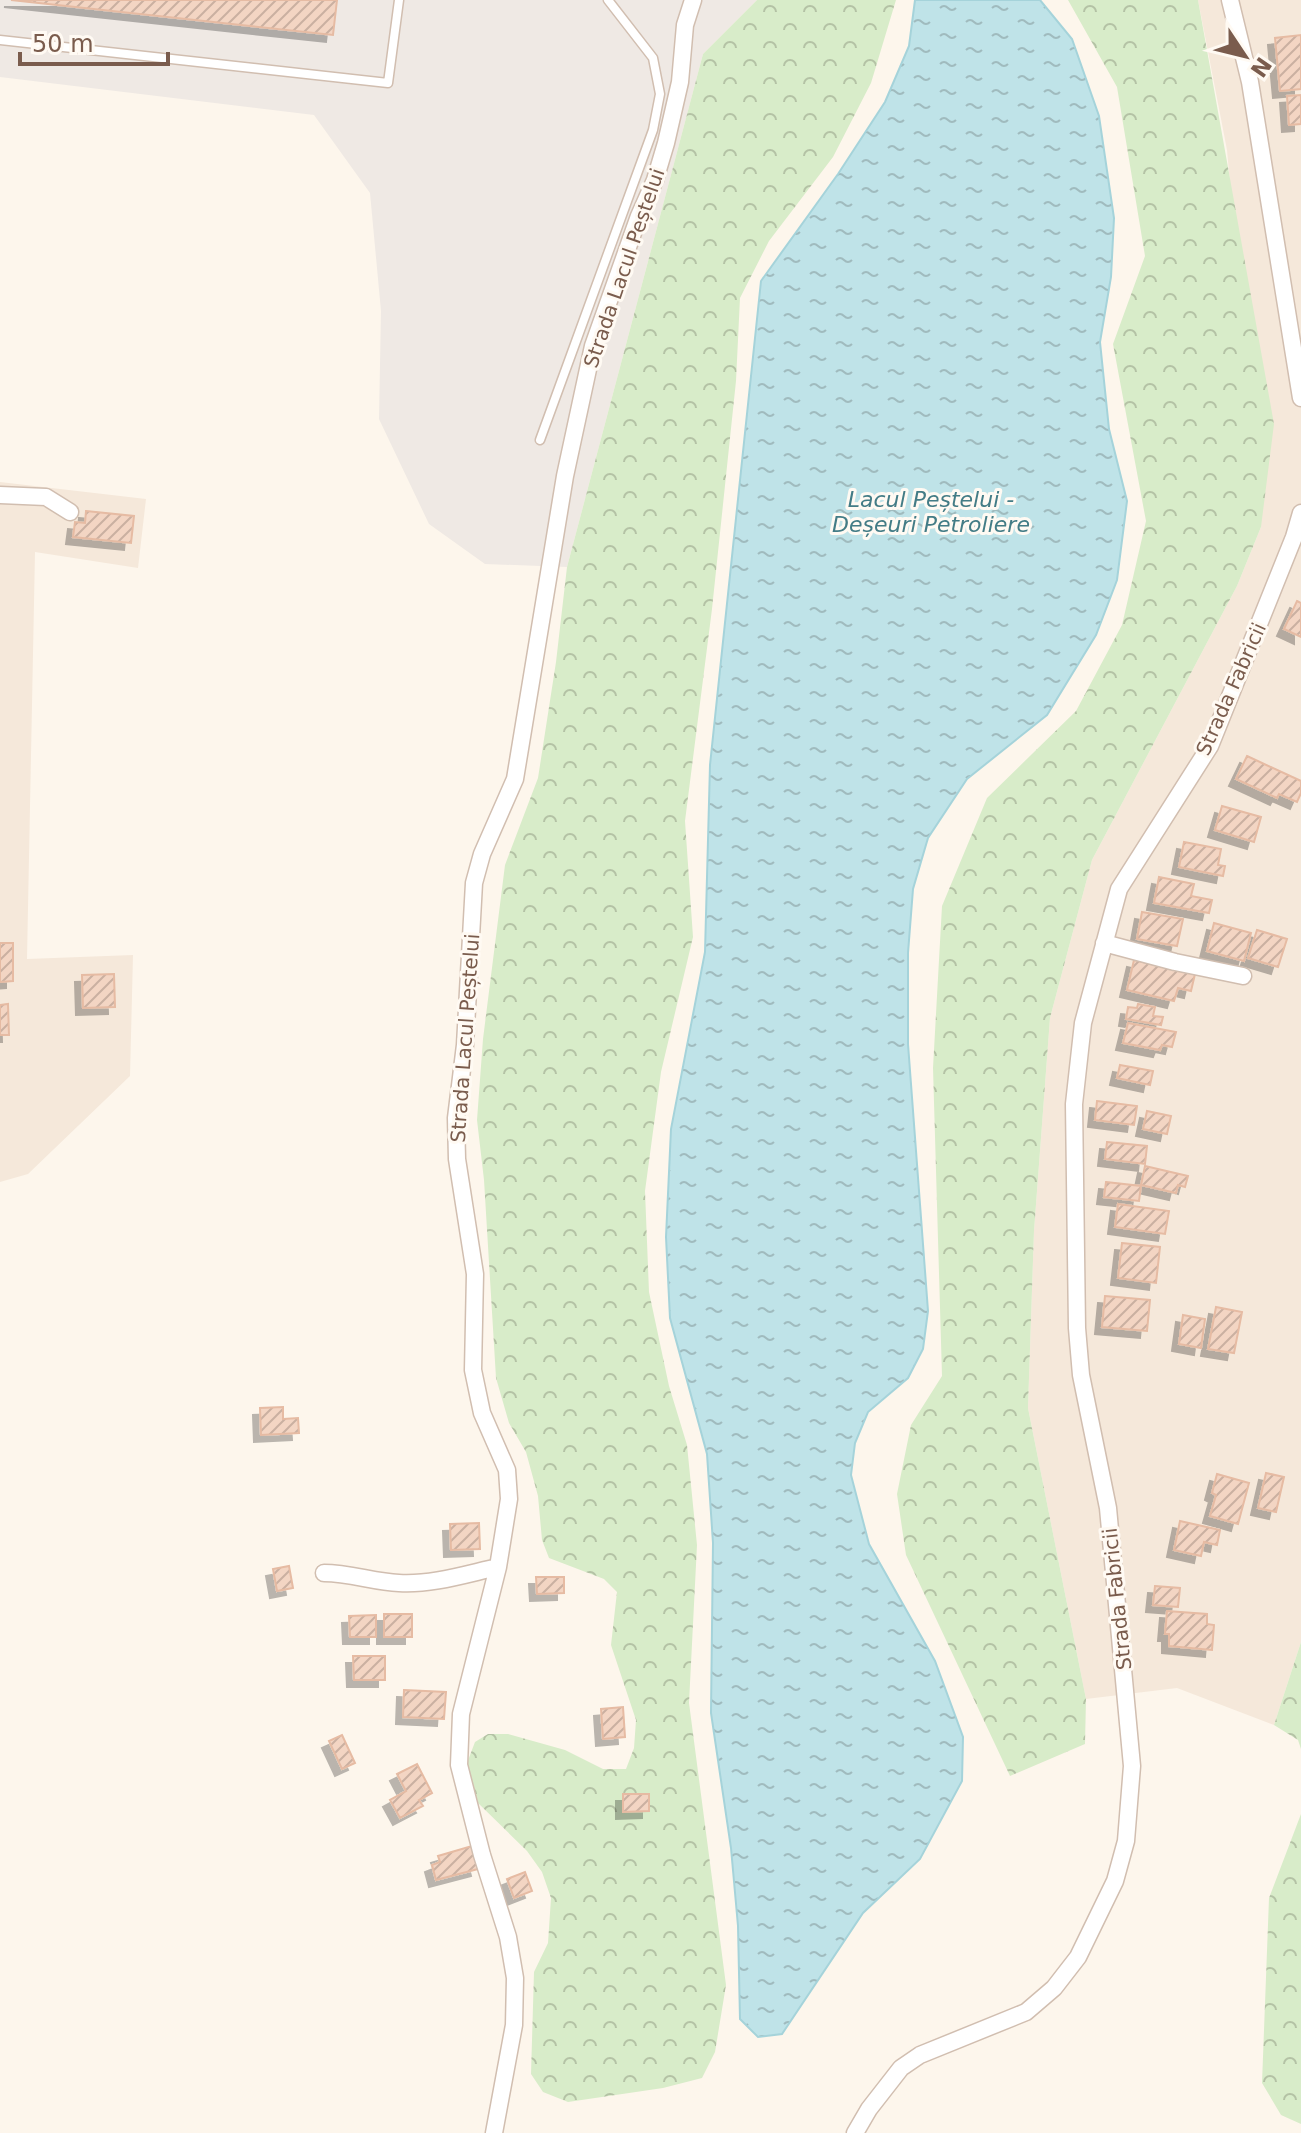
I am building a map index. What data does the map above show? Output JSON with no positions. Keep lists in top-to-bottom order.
{
  "streets": {
    "street": ["Strada Lacul Peștelui", "Strada Fabricii"]
  },
  "water": ["Lacul Peștelui - Deșeuri Petroliere"],
  "scale_bar": "50 m",
  "north": "bottom right"
}
